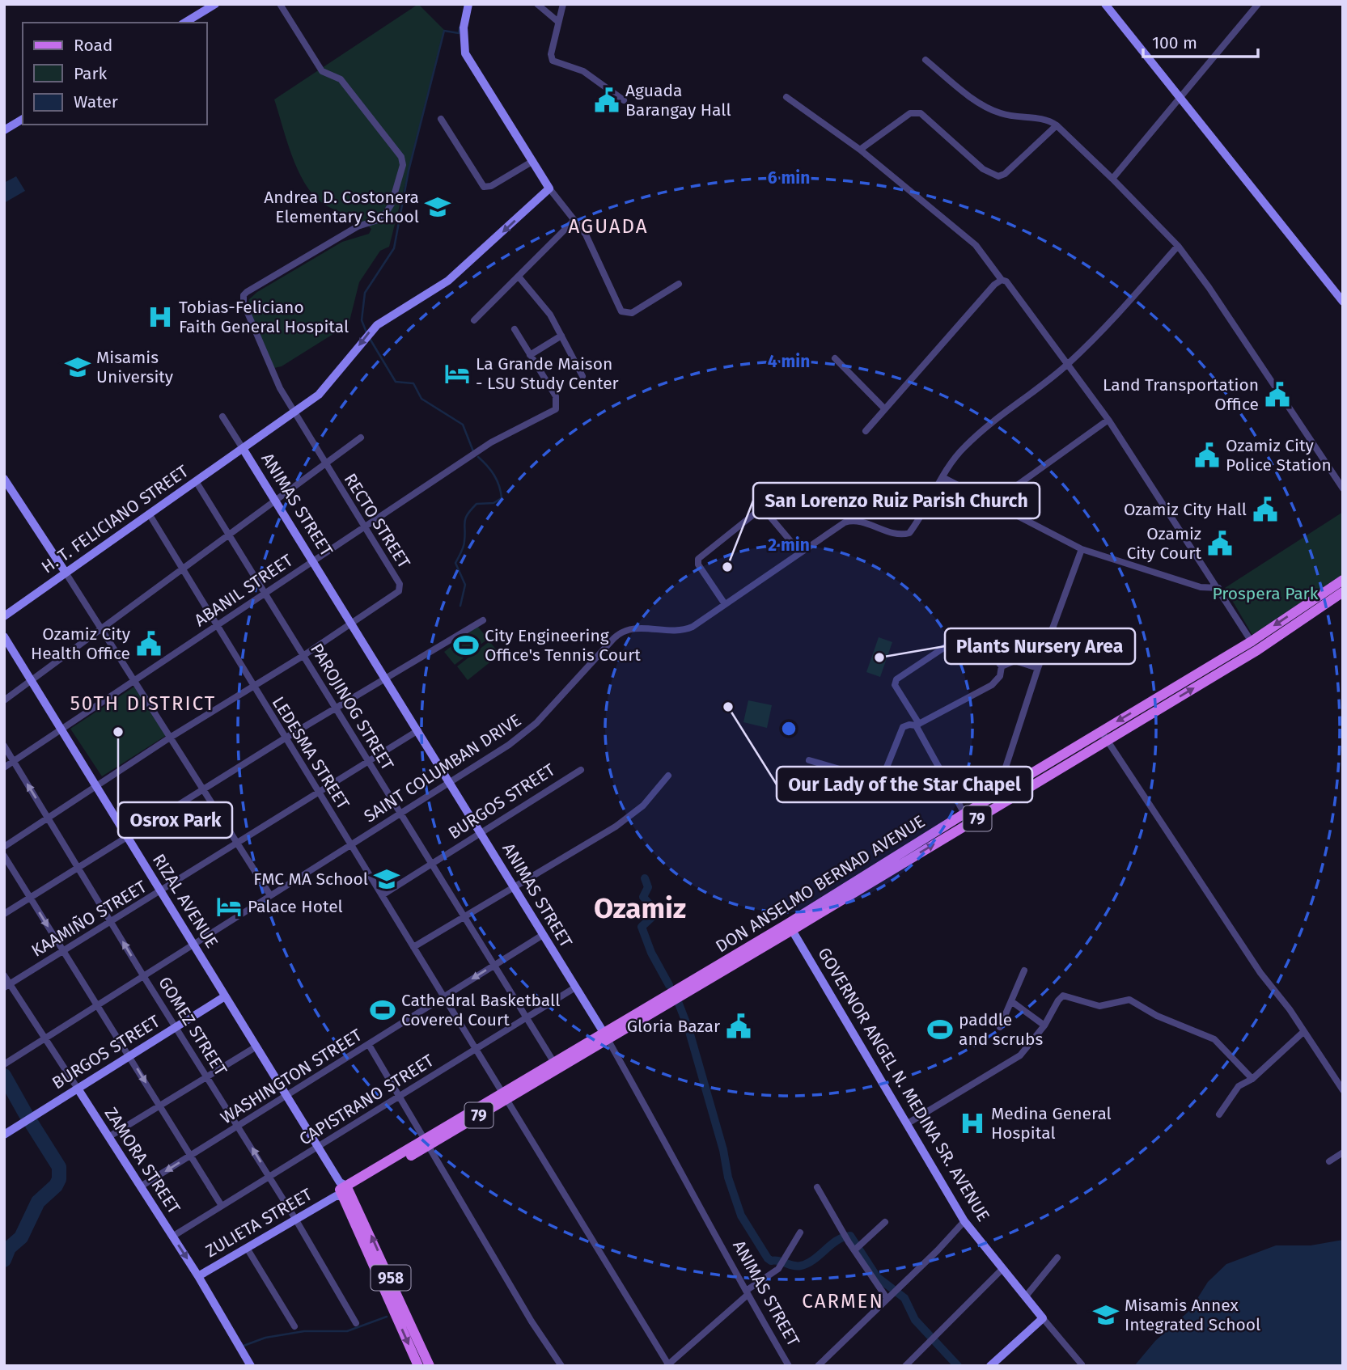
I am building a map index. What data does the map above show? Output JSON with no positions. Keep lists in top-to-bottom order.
{
  "streets": {
    "main road": ["79", "DON ANSELMO BERNAD AVENUE", "958"],
    "street": [
      "ANIMAS STREET",
      "H. T. FELICIANO STREET",
      "RECTO STREET",
      "ABANIL STREET",
      "PAROJINOG STREET",
      "LEDESMA STREET",
      "SAINT COLUMBAN DRIVE",
      "BURGOS STREET",
      "RIZAL AVENUE",
      "KAAMIÑO STREET",
      "GOMEZ STREET",
      "WASHINGTON STREET",
      "GOVERNOR ANGEL N. MEDINA SR. AVENUE",
      "CAPISTRANO STREET",
      "ZAMORA STREET",
      "ZULIETA STREET"
    ]
  },
  "crossings": [
    ["ANIMAS STREET", "H. T. FELICIANO STREET"],
    ["ANIMAS STREET", "RECTO STREET"],
    ["ANIMAS STREET", "ABANIL STREET"],
    ["ANIMAS STREET", "SAINT COLUMBAN DRIVE"],
    ["ANIMAS STREET", "BURGOS STREET"],
    ["ANIMAS STREET", "DON ANSELMO BERNAD AVENUE"],
    ["ANIMAS STREET", "KAAMIÑO STREET"],
    ["ANIMAS STREET", "WASHINGTON STREET"],
    ["ANIMAS STREET", "CAPISTRANO STREET"],
    ["H. T. FELICIANO STREET", "RECTO STREET"],
    ["H. T. FELICIANO STREET", "PAROJINOG STREET"],
    ["H. T. FELICIANO STREET", "LEDESMA STREET"],
    ["RECTO STREET", "ABANIL STREET"],
    ["RECTO STREET", "PAROJINOG STREET"],
    ["RECTO STREET", "LEDESMA STREET"],
    ["RECTO STREET", "RIZAL AVENUE"],
    ["RECTO STREET", "GOMEZ STREET"],
    ["ABANIL STREET", "PAROJINOG STREET"],
    ["ABANIL STREET", "LEDESMA STREET"],
    ["ABANIL STREET", "RIZAL AVENUE"],
    ["ABANIL STREET", "GOMEZ STREET"],
    ["PAROJINOG STREET", "SAINT COLUMBAN DRIVE"],
    ["PAROJINOG STREET", "BURGOS STREET"],
    ["PAROJINOG STREET", "DON ANSELMO BERNAD AVENUE"],
    ["PAROJINOG STREET", "KAAMIÑO STREET"],
    ["PAROJINOG STREET", "WASHINGTON STREET"],
    ["PAROJINOG STREET", "CAPISTRANO STREET"],
    ["LEDESMA STREET", "SAINT COLUMBAN DRIVE"],
    ["LEDESMA STREET", "BURGOS STREET"],
    ["LEDESMA STREET", "DON ANSELMO BERNAD AVENUE"],
    ["LEDESMA STREET", "KAAMIÑO STREET"],
    ["LEDESMA STREET", "WASHINGTON STREET"],
    ["LEDESMA STREET", "CAPISTRANO STREET"],
    ["SAINT COLUMBAN DRIVE", "RIZAL AVENUE"],
    ["SAINT COLUMBAN DRIVE", "GOMEZ STREET"],
    ["SAINT COLUMBAN DRIVE", "ZAMORA STREET"],
    ["BURGOS STREET", "RIZAL AVENUE"],
    ["BURGOS STREET", "GOMEZ STREET"],
    ["BURGOS STREET", "ZAMORA STREET"],
    ["DON ANSELMO BERNAD AVENUE", "RIZAL AVENUE"],
    ["DON ANSELMO BERNAD AVENUE", "GOVERNOR ANGEL N. MEDINA SR. AVENUE"],
    ["DON ANSELMO BERNAD AVENUE", "ZULIETA STREET"],
    ["DON ANSELMO BERNAD AVENUE", "958"],
    ["RIZAL AVENUE", "KAAMIÑO STREET"],
    ["RIZAL AVENUE", "WASHINGTON STREET"],
    ["RIZAL AVENUE", "CAPISTRANO STREET"],
    ["RIZAL AVENUE", "ZULIETA STREET"],
    ["RIZAL AVENUE", "958"],
    ["KAAMIÑO STREET", "GOMEZ STREET"],
    ["KAAMIÑO STREET", "ZAMORA STREET"],
    ["GOMEZ STREET", "WASHINGTON STREET"],
    ["GOMEZ STREET", "CAPISTRANO STREET"],
    ["GOMEZ STREET", "ZULIETA STREET"],
    ["WASHINGTON STREET", "ZAMORA STREET"],
    ["CAPISTRANO STREET", "ZAMORA STREET"],
    ["ZAMORA STREET", "ZULIETA STREET"],
    ["ZULIETA STREET", "958"]
  ],
  "districts": [
    "AGUADA",
    "50TH DISTRICT",
    "Ozamiz",
    "CARMEN"
  ],
  "parks": ["Prospera Park"],
  "places": {
    "public building": [
      "Aguada Barangay Hall",
      "Land Transportation Office",
      "Ozamiz City Police Station",
      "Ozamiz City Hall",
      "Ozamiz City Court",
      "Ozamiz City Health Office",
      "Gloria Bazar"
    ],
    "school or university": [
      "Andrea D. Costonera Elementary School",
      "Misamis University",
      "FMC MA School",
      "Misamis Annex Integrated School"
    ],
    "hospital": ["Tobias-Feliciano Faith General Hospital", "Medina General Hospital"],
    "hotel": ["La Grande Maison - LSU Study Center", "Palace Hotel"],
    "other": [
      "San Lorenzo Ruiz Parish Church",
      "Plants Nursery Area",
      "Our Lady of the Star Chapel",
      "Osrox Park"
    ],
    "sports": ["City Engineering Office's Tennis Court", "Cathedral Basketball Covered Court", "paddle and scrubs"]
  },
  "legend": ["Road", "Park", "Water"],
  "scale_bar": "100 m",
  "rings": ["6 min", "4 min", "2 min"]
}
